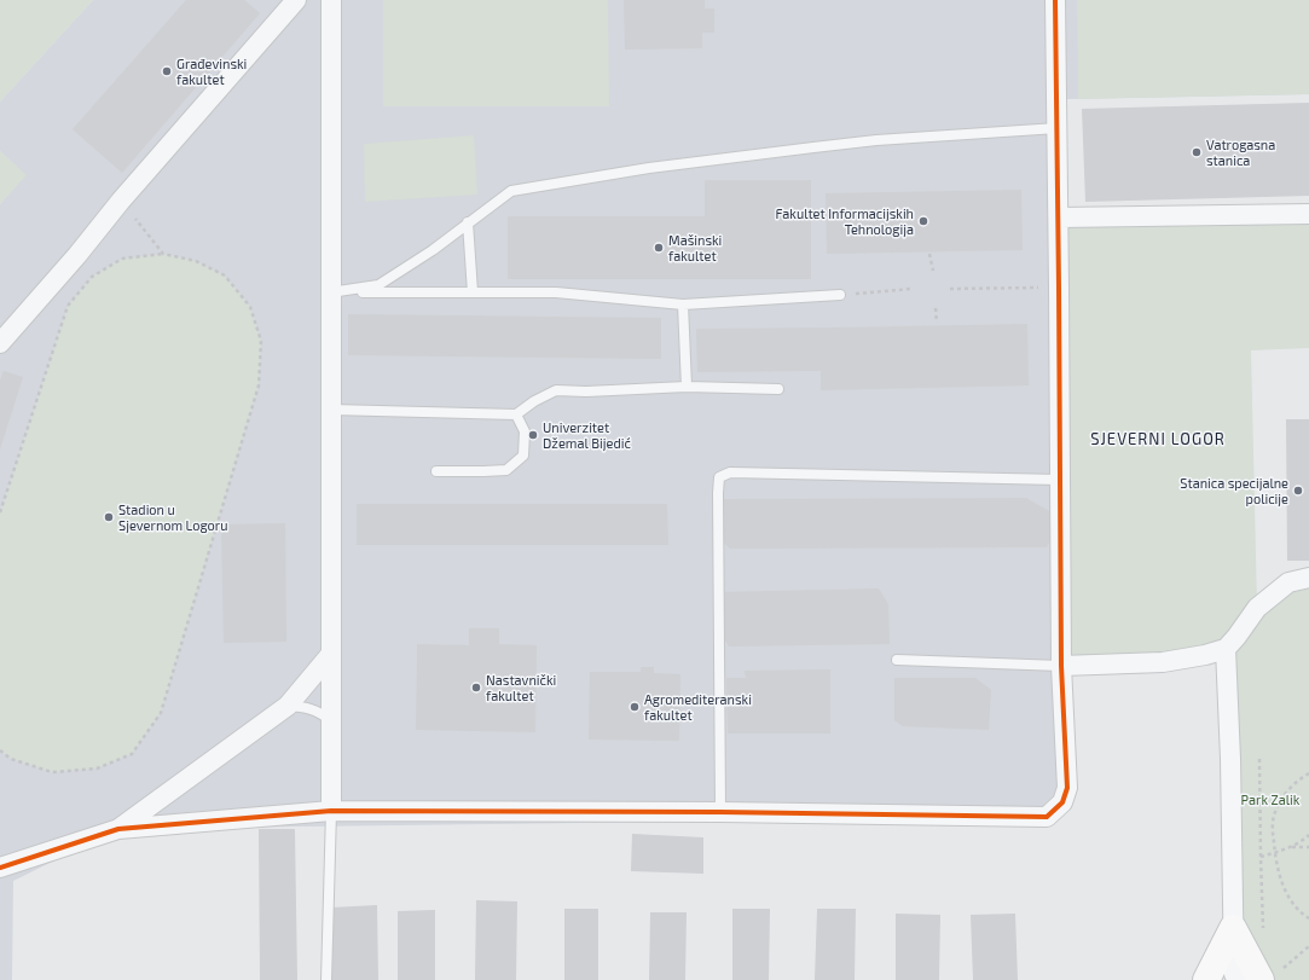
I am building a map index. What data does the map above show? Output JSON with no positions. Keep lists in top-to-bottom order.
{
  "districts": ["SJEVERNI LOGOR"],
  "parks": ["Park Zalik"],
  "places": [
    "Građevinski fakultet",
    "Vatrogasna stanica",
    "Fakultet Informacijskih Tehnologija",
    "Mašinski fakultet",
    "Univerzitet Džemal Bijedić",
    "Stanica specijalne policije",
    "Stadion u Sjevernom Logoru",
    "Nastavnički fakultet",
    "Agromediteranski fakultet"
  ]
}
